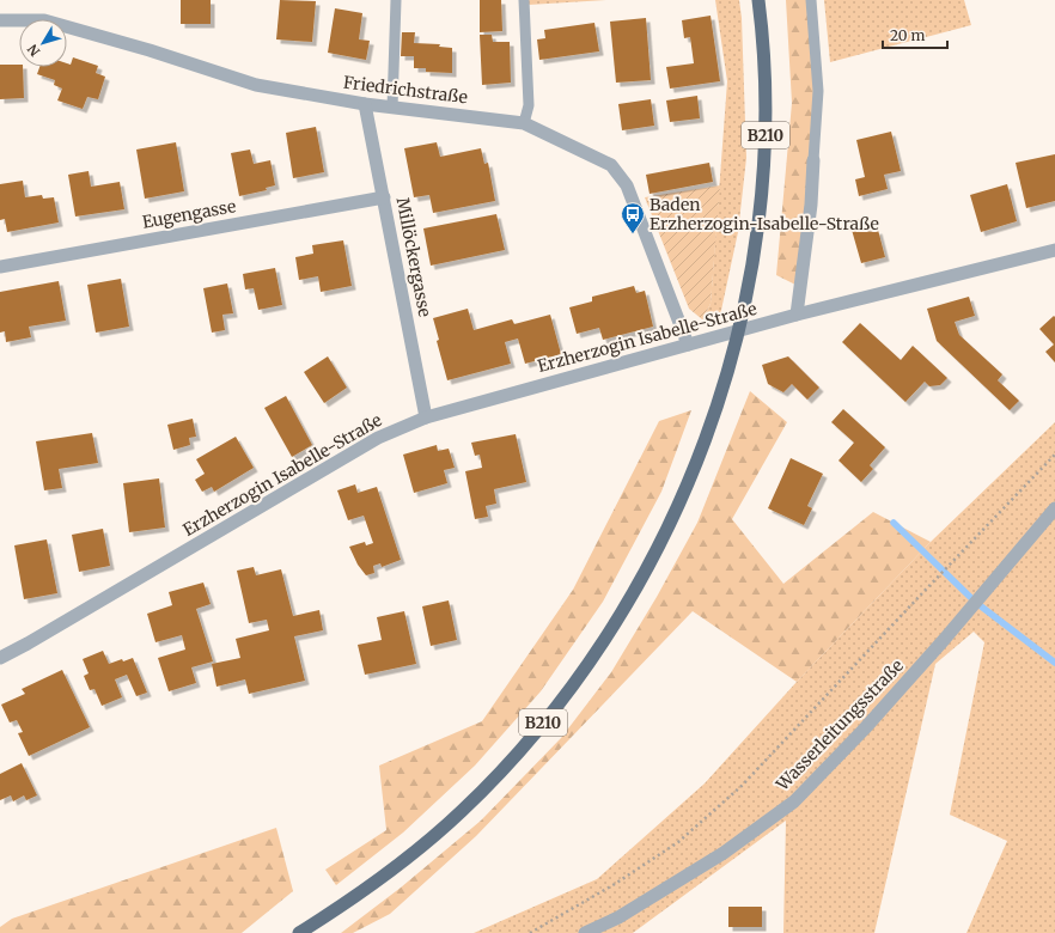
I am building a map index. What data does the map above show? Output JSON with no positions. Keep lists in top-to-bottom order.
{
  "streets": {
    "main road": ["B210"],
    "street": [
      "Friedrichstraße",
      "Eugengasse",
      "Millöckergasse",
      "Erzherzogin Isabelle-Straße",
      "Wasserleitungsstraße"
    ]
  },
  "crossings": [
    ["Friedrichstraße", "Millöckergasse"],
    ["Friedrichstraße", "Erzherzogin Isabelle-Straße"],
    ["Eugengasse", "Millöckergasse"],
    ["Millöckergasse", "Erzherzogin Isabelle-Straße"]
  ],
  "places": {
    "bus stop": ["Baden Erzherzogin-Isabelle-Straße"]
  },
  "scale_bar": "20 m",
  "north": "bottom left"
}
